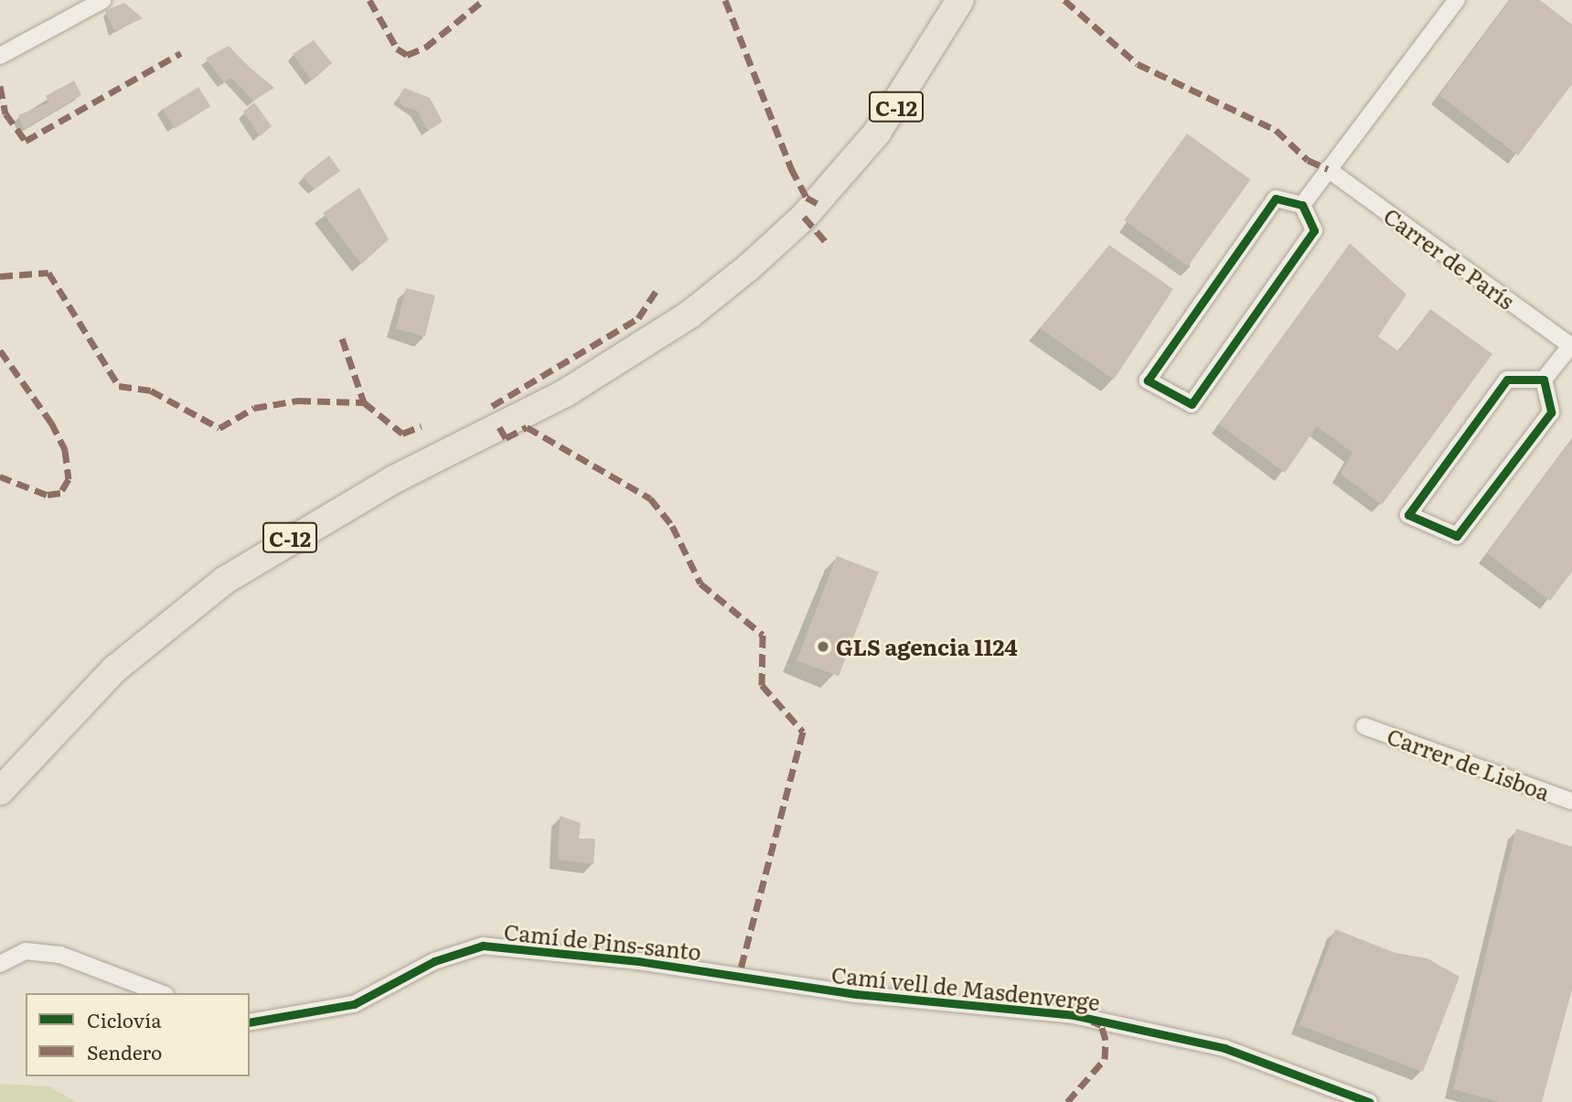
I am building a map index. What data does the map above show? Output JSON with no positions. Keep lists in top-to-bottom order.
{
  "streets": {
    "main road": ["C-12"],
    "street": [
      "Carrer de París",
      "Carrer de Lisboa",
      "Camí de Pins-santo",
      "Camí vell de Masdenverge"
    ]
  },
  "crossings": [
    ["Camí de Pins-santo", "Camí vell de Masdenverge"]
  ],
  "places": ["GLS agencia 1124"],
  "legend": ["Ciclovía", "Sendero"]
}
